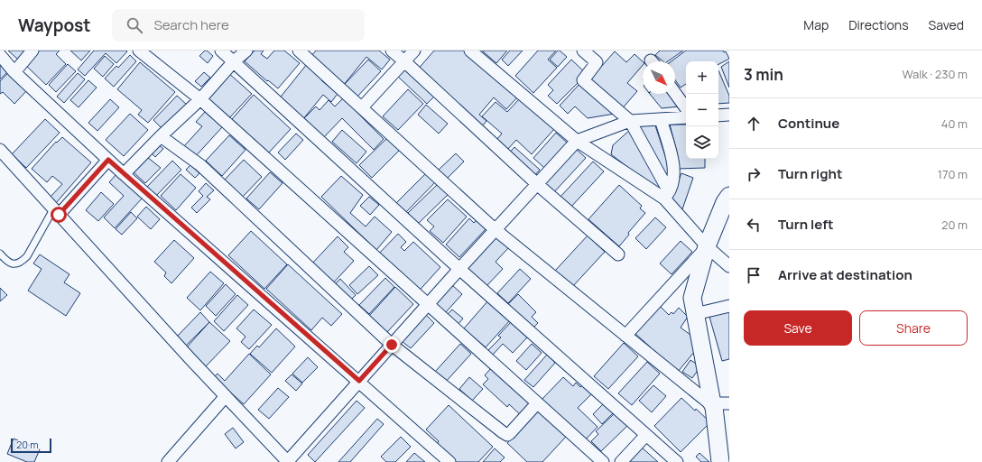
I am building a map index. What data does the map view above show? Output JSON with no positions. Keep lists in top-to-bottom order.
{
  "scale_bar": "20 m",
  "north": "bottom right",
  "page": {
    "header": "Waypost",
    "search": "Search here",
    "nav": ["Map", "Directions", "Saved"],
    "heading": ["3 min", "Walk · 230 m"],
    "map_buttons": ["+", "−"],
    "list": [
      ["Continue", "40 m"],
      ["Turn right", "170 m"],
      ["Turn left", "20 m"],
      "Arrive at destination"
    ],
    "buttons": ["Save", "Share"],
    "scale": "20 m"
  }
}
